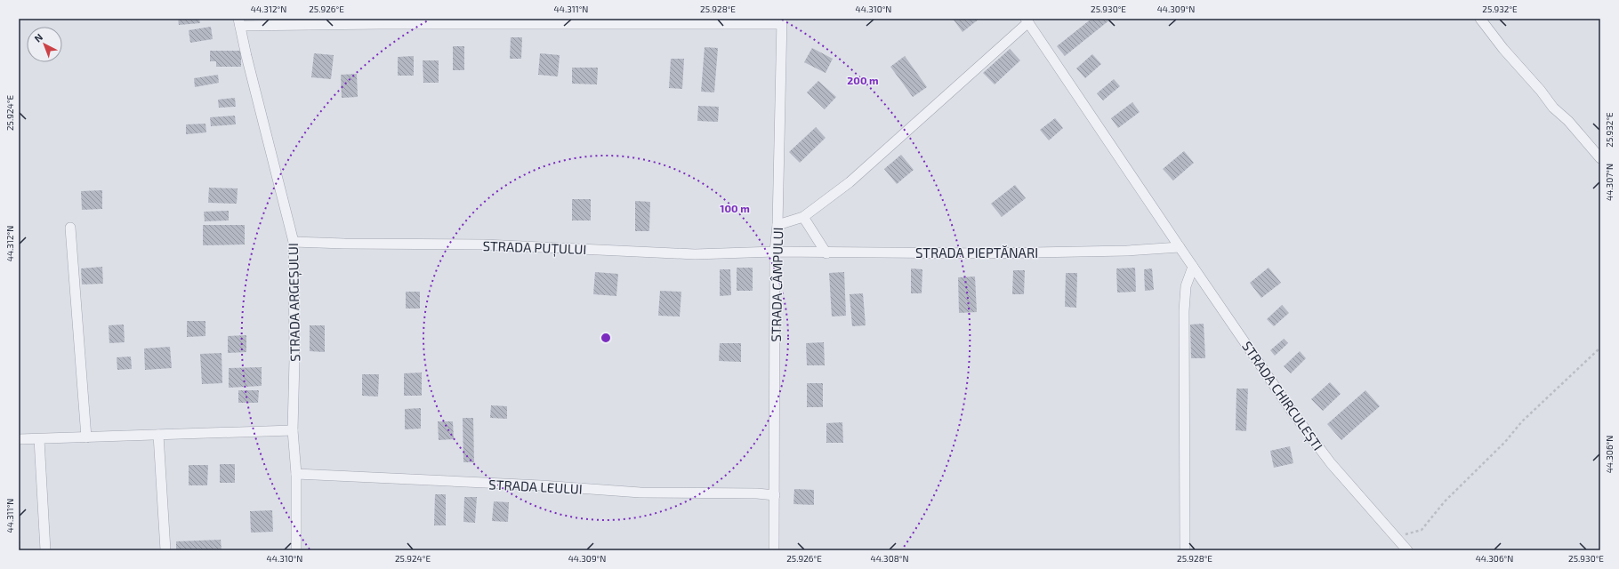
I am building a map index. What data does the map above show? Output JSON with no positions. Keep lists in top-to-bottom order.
{
  "streets": {
    "street": [
      "STRADA PUȚULUI",
      "STRADA PIEPTĂNARI",
      "STRADA CÂMPULUI",
      "STRADA ARGEȘULUI",
      "STRADA CHIRCULEȘTI",
      "STRADA LEULUI"
    ]
  },
  "crossings": [
    ["STRADA PUȚULUI", "STRADA PIEPTĂNARI"],
    ["STRADA PUȚULUI", "STRADA CÂMPULUI"],
    ["STRADA PUȚULUI", "STRADA ARGEȘULUI"],
    ["STRADA PIEPTĂNARI", "STRADA CÂMPULUI"],
    ["STRADA PIEPTĂNARI", "STRADA CHIRCULEȘTI"],
    ["STRADA CÂMPULUI", "STRADA LEULUI"],
    ["STRADA ARGEȘULUI", "STRADA LEULUI"]
  ],
  "north": "top left",
  "coordinates": [
    "44.312°N",
    "25.926°E",
    "44.311°N",
    "25.928°E",
    "44.310°N",
    "25.930°E",
    "44.309°N",
    "25.932°E",
    "25.924°E",
    "44.307°N",
    "44.306°N",
    "44.308°N"
  ],
  "rings": ["200 m", "100 m"]
}
